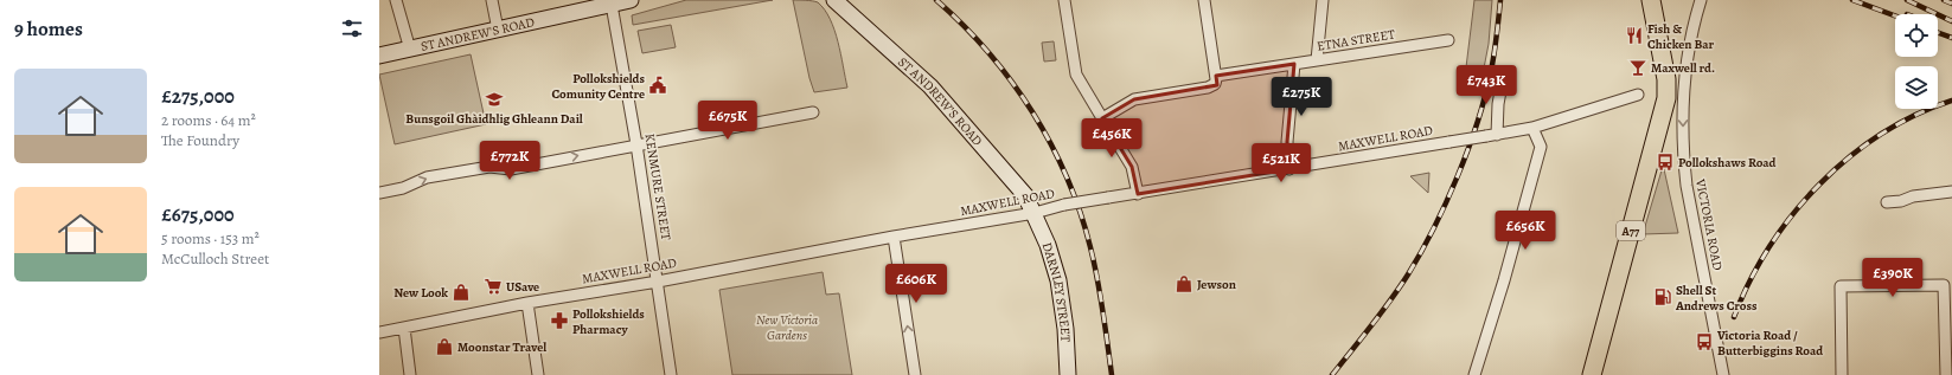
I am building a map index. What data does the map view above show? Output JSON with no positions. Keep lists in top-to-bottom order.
{
  "streets": {
    "main road": ["A77"],
    "street": [
      "ST ANDREW'S ROAD",
      "ETNA STREET",
      "MAXWELL ROAD",
      "KENMURE STREET",
      "VICTORIA ROAD",
      "DARNLEY STREET"
    ]
  },
  "crossings": [
    ["ST ANDREW'S ROAD", "MAXWELL ROAD"],
    ["ST ANDREW'S ROAD", "KENMURE STREET"],
    ["ST ANDREW'S ROAD", "DARNLEY STREET"],
    ["MAXWELL ROAD", "KENMURE STREET"],
    ["MAXWELL ROAD", "DARNLEY STREET"]
  ],
  "one_way": ["VICTORIA ROAD"],
  "parks": ["New Victoria Gardens"],
  "places": {
    "restaurant": ["Fish & Chicken Bar"],
    "bar": ["Maxwell rd."],
    "public building": ["Pollokshields Comunity Centre"],
    "school or university": ["Bunsgoil Ghàidhlig Ghleann Dail"],
    "bus stop": ["Pollokshaws Road", "Victoria Road / Butterbiggins Road"],
    "shop": ["Jewson", "New Look", "Moonstar Travel"],
    "supermarket": ["USave"],
    "fuel station": ["Shell St Andrews Cross"],
    "pharmacy": ["Pollokshields Pharmacy"]
  },
  "page": {
    "heading": "9 homes",
    "list": [
      {
        "name": "£275,000",
        "note": "2 rooms · 64 m² · The Foundry"
      },
      {
        "name": "£675,000",
        "note": "5 rooms · 153 m² · McCulloch Street"
      }
    ],
    "price": [
      "£743K",
      "£275K",
      "£675K",
      "£456K",
      "£772K",
      "£521K",
      "£656K",
      "£390K",
      "£606K"
    ]
  }
}
